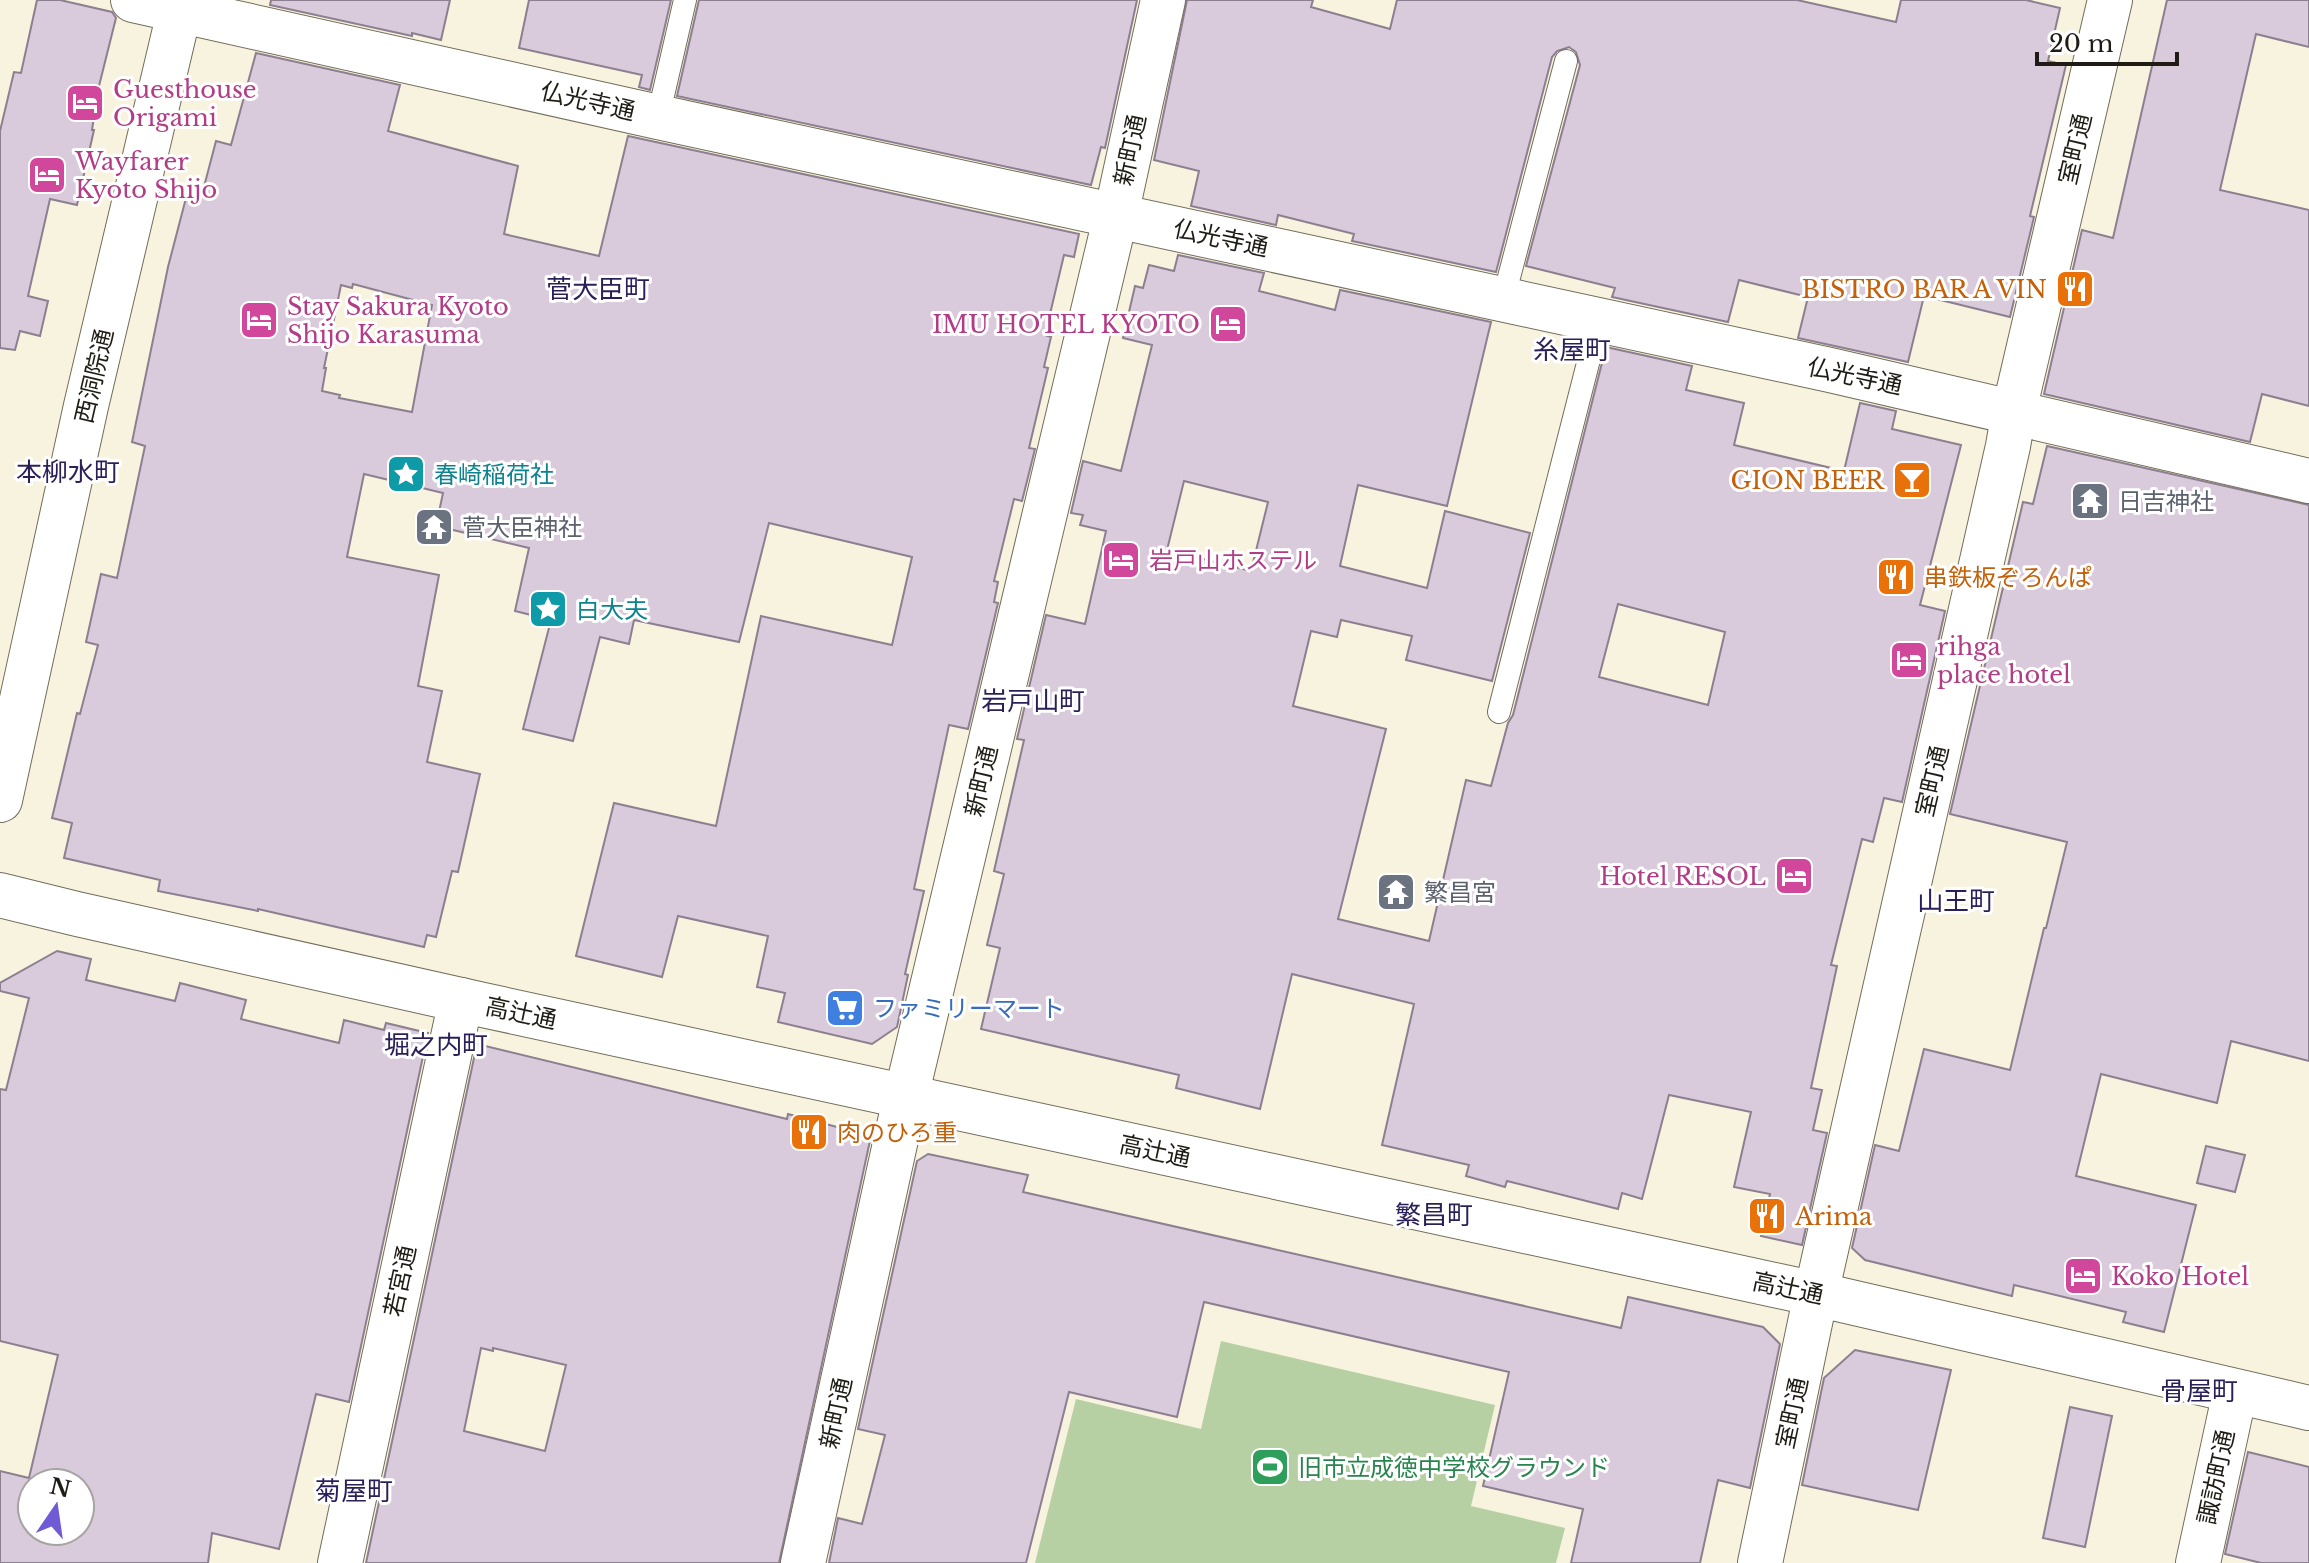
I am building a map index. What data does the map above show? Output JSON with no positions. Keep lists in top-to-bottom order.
{
  "streets": {
    "street": [
      "仏光寺通",
      "室町通",
      "新町通",
      "西洞院通",
      "高辻通",
      "若宮通",
      "諏訪町通"
    ]
  },
  "crossings": [
    ["仏光寺通", "室町通"],
    ["仏光寺通", "新町通"],
    ["仏光寺通", "西洞院通"],
    ["室町通", "高辻通"],
    ["新町通", "高辻通"],
    ["高辻通", "若宮通"],
    ["高辻通", "諏訪町通"]
  ],
  "districts": [
    "菅大臣町",
    "糸屋町",
    "本柳水町",
    "岩戸山町",
    "山王町",
    "堀之内町",
    "繁昌町",
    "骨屋町",
    "菊屋町"
  ],
  "places": {
    "hotel": [
      "Guesthouse Origami",
      "Wayfarer Kyoto Shijo",
      "Stay Sakura Kyoto Shijo Karasuma",
      "IMU HOTEL KYOTO",
      "岩戸山ホステル",
      "rihga place hotel",
      "Hotel RESOL",
      "Koko Hotel"
    ],
    "restaurant": [
      "BISTRO BAR A VIN",
      "串鉄板ぞろんぱ",
      "肉のひろ重",
      "Arima"
    ],
    "place": ["春崎稲荷社", "白大夫"],
    "bar": ["GION BEER"],
    "temple": ["日吉神社", "菅大臣神社", "繁昌宮"],
    "supermarket": ["ファミリーマート"],
    "sports": ["旧市立成徳中学校グラウンド"]
  },
  "scale_bar": "20 m",
  "north": "top"
}
